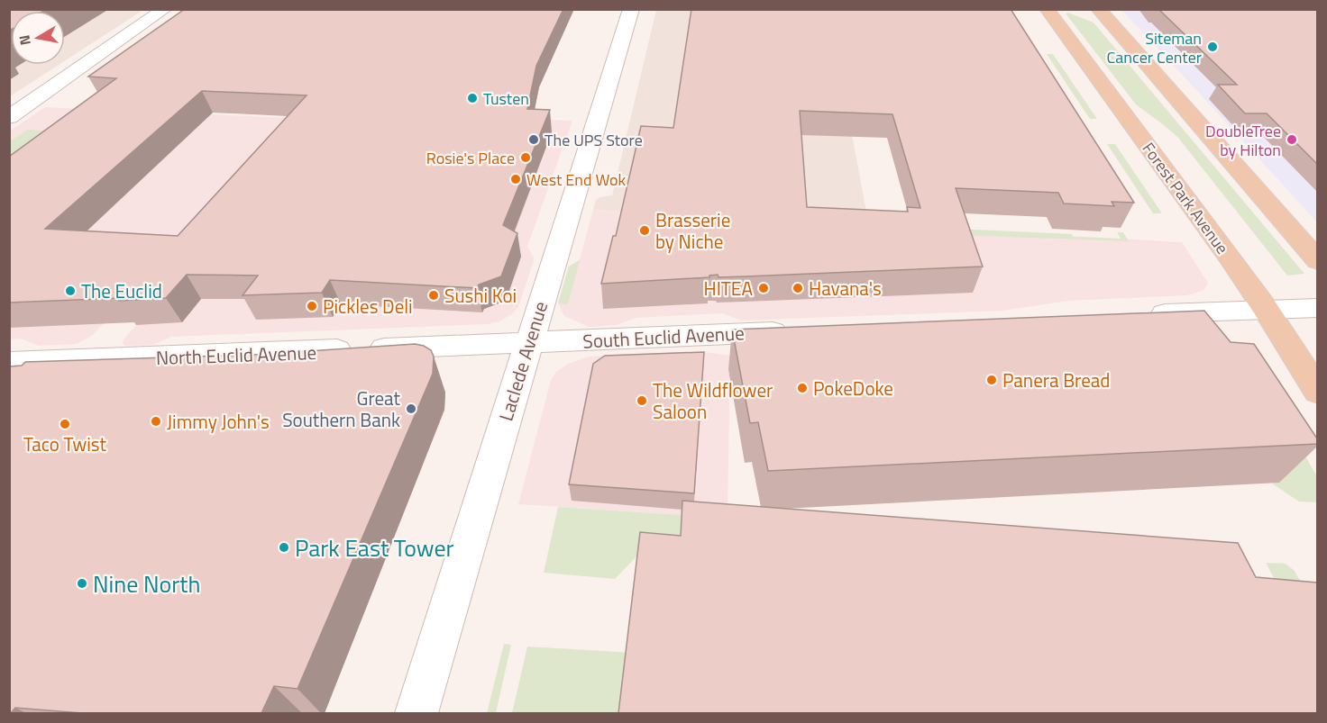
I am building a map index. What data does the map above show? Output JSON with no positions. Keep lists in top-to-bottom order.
{
  "streets": {
    "main road": ["Forest Park Avenue"],
    "street": ["South Euclid Avenue", "North Euclid Avenue", "Laclede Avenue"]
  },
  "crossings": [
    ["South Euclid Avenue", "North Euclid Avenue"],
    ["South Euclid Avenue", "Laclede Avenue"],
    ["North Euclid Avenue", "Laclede Avenue"]
  ],
  "places": [
    "Siteman Cancer Center",
    "Tusten",
    "The UPS Store",
    "DoubleTree by Hilton",
    "Rosie's Place",
    "West End Wok",
    "Brasserie by Niche",
    "HITEA",
    "Havana's",
    "The Euclid",
    "Sushi Koi",
    "Pickles Deli",
    "Panera Bread",
    "PokeDoke",
    "The Wildflower Saloon",
    "Great Southern Bank",
    "Jimmy John's",
    "Taco Twist",
    "Park East Tower",
    "Nine North"
  ],
  "north": "left"
}
